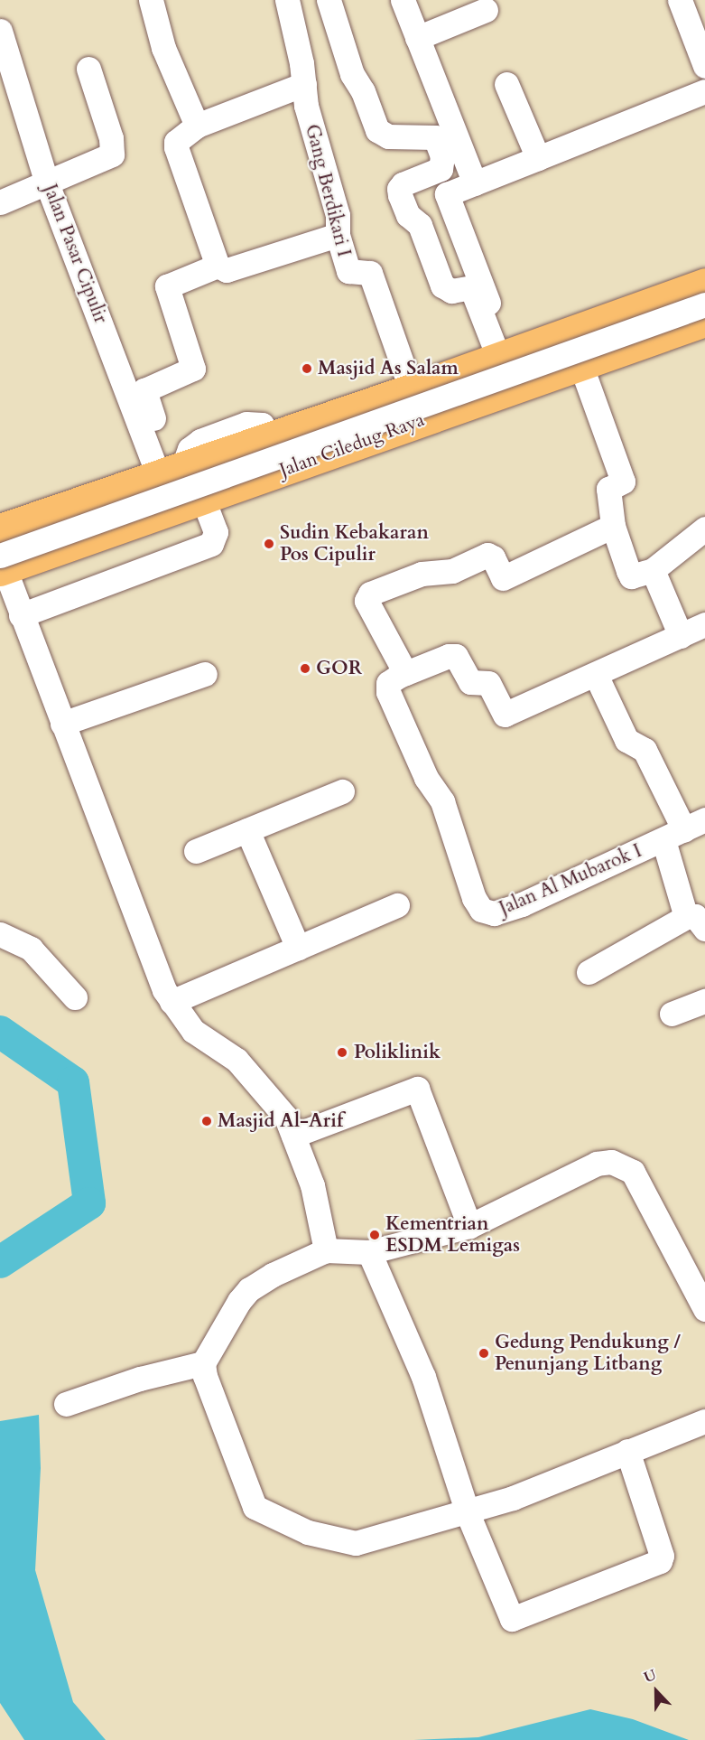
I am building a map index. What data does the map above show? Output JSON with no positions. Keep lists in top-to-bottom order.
{
  "streets": {
    "main road": ["Jalan Ciledug Raya"],
    "street": ["Gang Berdikari I", "Jalan Pasar Cipulir", "Jalan Al Mubarok I"]
  },
  "crossings": [
    ["Gang Berdikari I", "Jalan Ciledug Raya"],
    ["Jalan Pasar Cipulir", "Jalan Ciledug Raya"]
  ],
  "places": [
    "Masjid As Salam",
    "Sudin Kebakaran Pos Cipulir",
    "GOR",
    "Poliklinik",
    "Masjid Al-Arif",
    "Kementrian ESDM Lemigas",
    "Gedung Pendukung / Penunjang Litbang"
  ],
  "north": "top"
}
